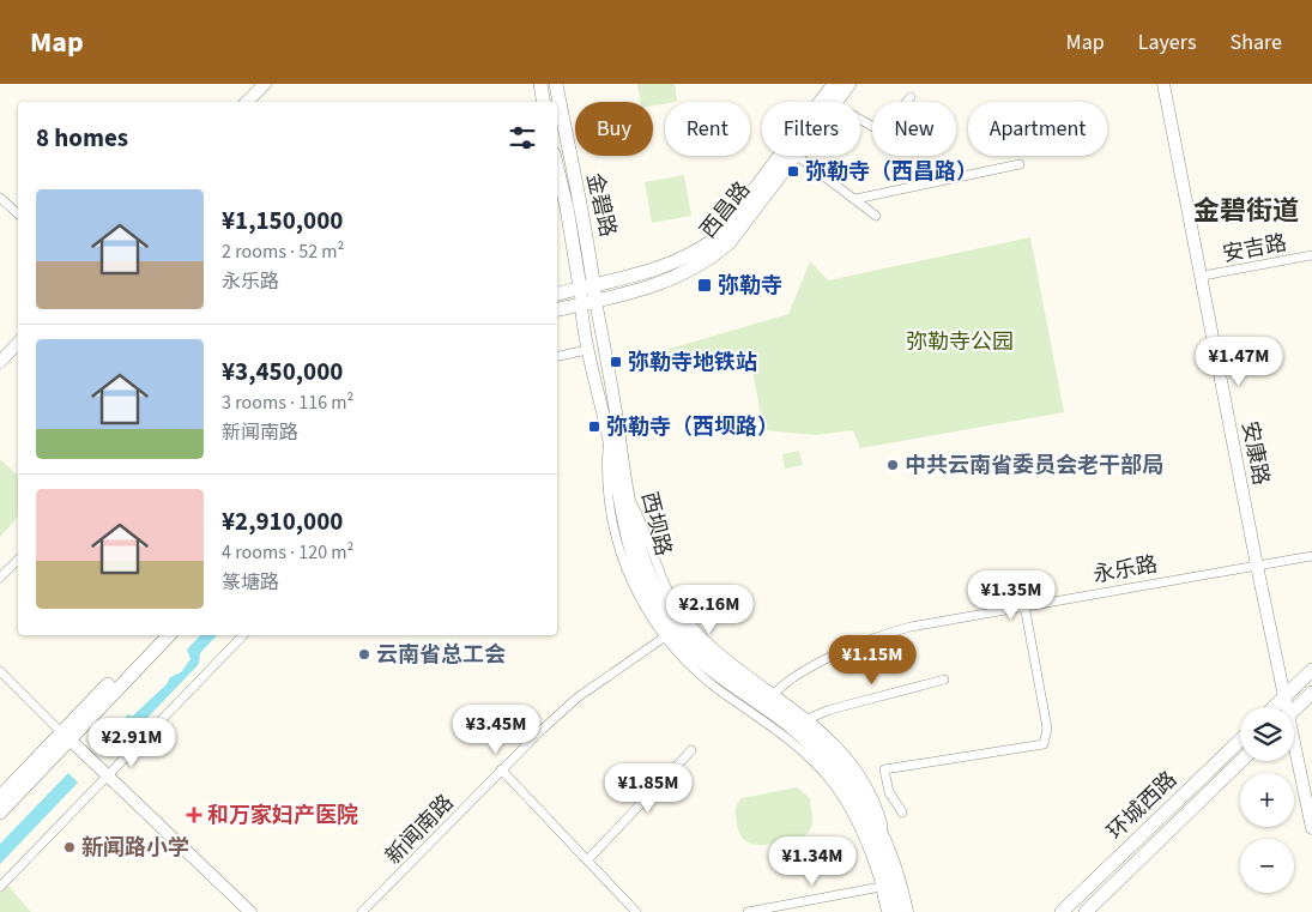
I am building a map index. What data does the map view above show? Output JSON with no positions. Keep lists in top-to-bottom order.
{
  "streets": {
    "main road": [
      "金碧路",
      "西昌路",
      "安康路",
      "西坝路",
      "环城西路"
    ],
    "street": ["安吉路", "永乐路", "新闻南路"]
  },
  "crossings": [
    ["金碧路", "西昌路"],
    ["金碧路", "西坝路"],
    ["西昌路", "西坝路"],
    ["安吉路", "安康路"],
    ["安康路", "永乐路"],
    ["西坝路", "永乐路"]
  ],
  "districts": ["金碧街道"],
  "parks": ["弥勒寺公园"],
  "places": {
    "transit": [
      "弥勒寺（西昌路）",
      "弥勒寺",
      "弥勒寺地铁站",
      "弥勒寺（西坝路）"
    ],
    "other": ["中共云南省委员会老干部局", "云南省总工会", "新闻路小学"],
    "health": ["和万家妇产医院"]
  },
  "page": {
    "header": "Map",
    "nav": ["Map", "Layers", "Share"],
    "chip": [
      "Buy",
      "Rent",
      "Filters",
      "New",
      "Apartment"
    ],
    "heading": "8 homes",
    "list": [
      {
        "name": "¥1,150,000",
        "note": "2 rooms · 52 m² · 永乐路"
      },
      {
        "name": "¥3,450,000",
        "note": "3 rooms · 116 m² · 新闻南路"
      },
      {
        "name": "¥2,910,000",
        "note": "4 rooms · 120 m² · 篆塘路"
      }
    ],
    "price": [
      "¥1.47M",
      "¥1.35M",
      "¥2.16M",
      "¥1.15M",
      "¥3.45M",
      "¥2.91M",
      "¥1.85M",
      "¥1.34M"
    ],
    "map_buttons": ["+", "−"]
  }
}
